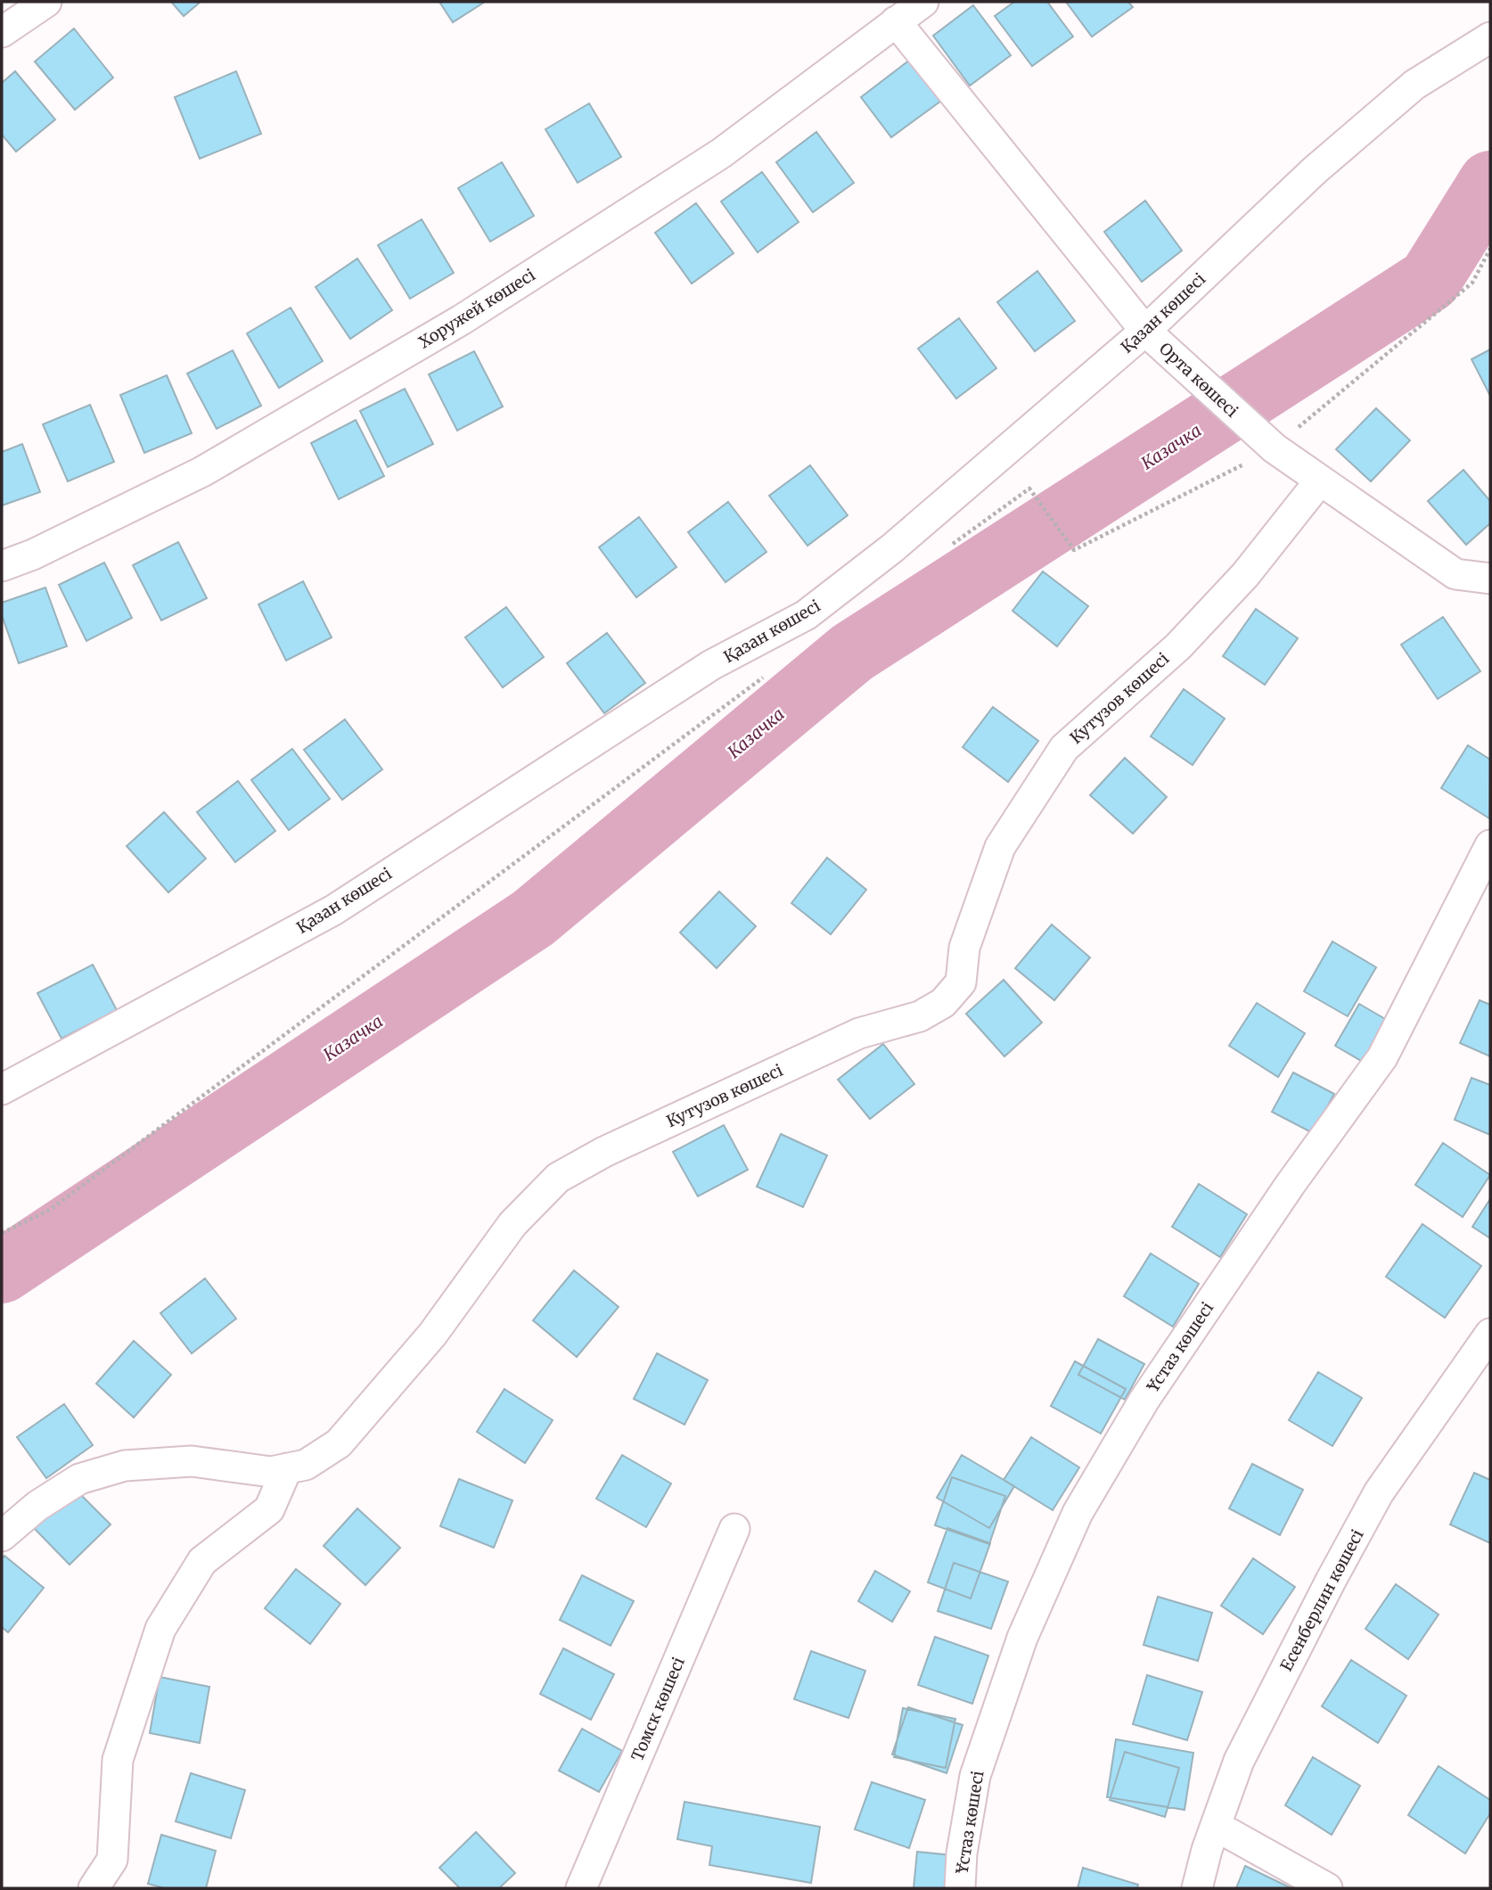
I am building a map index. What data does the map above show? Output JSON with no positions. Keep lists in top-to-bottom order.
{
  "streets": {
    "street": [
      "Хоружей көшесі",
      "Қазан көшесі",
      "Орта көшесі",
      "Кутузов көшесі",
      "Ұстаз көшесі",
      "Есенберлин көшесі",
      "Томск көшесі"
    ]
  },
  "crossings": [
    ["Хоружей көшесі", "Орта көшесі"],
    ["Қазан көшесі", "Орта көшесі"],
    ["Орта көшесі", "Кутузов көшесі"]
  ],
  "water": ["Казачка"]
}
